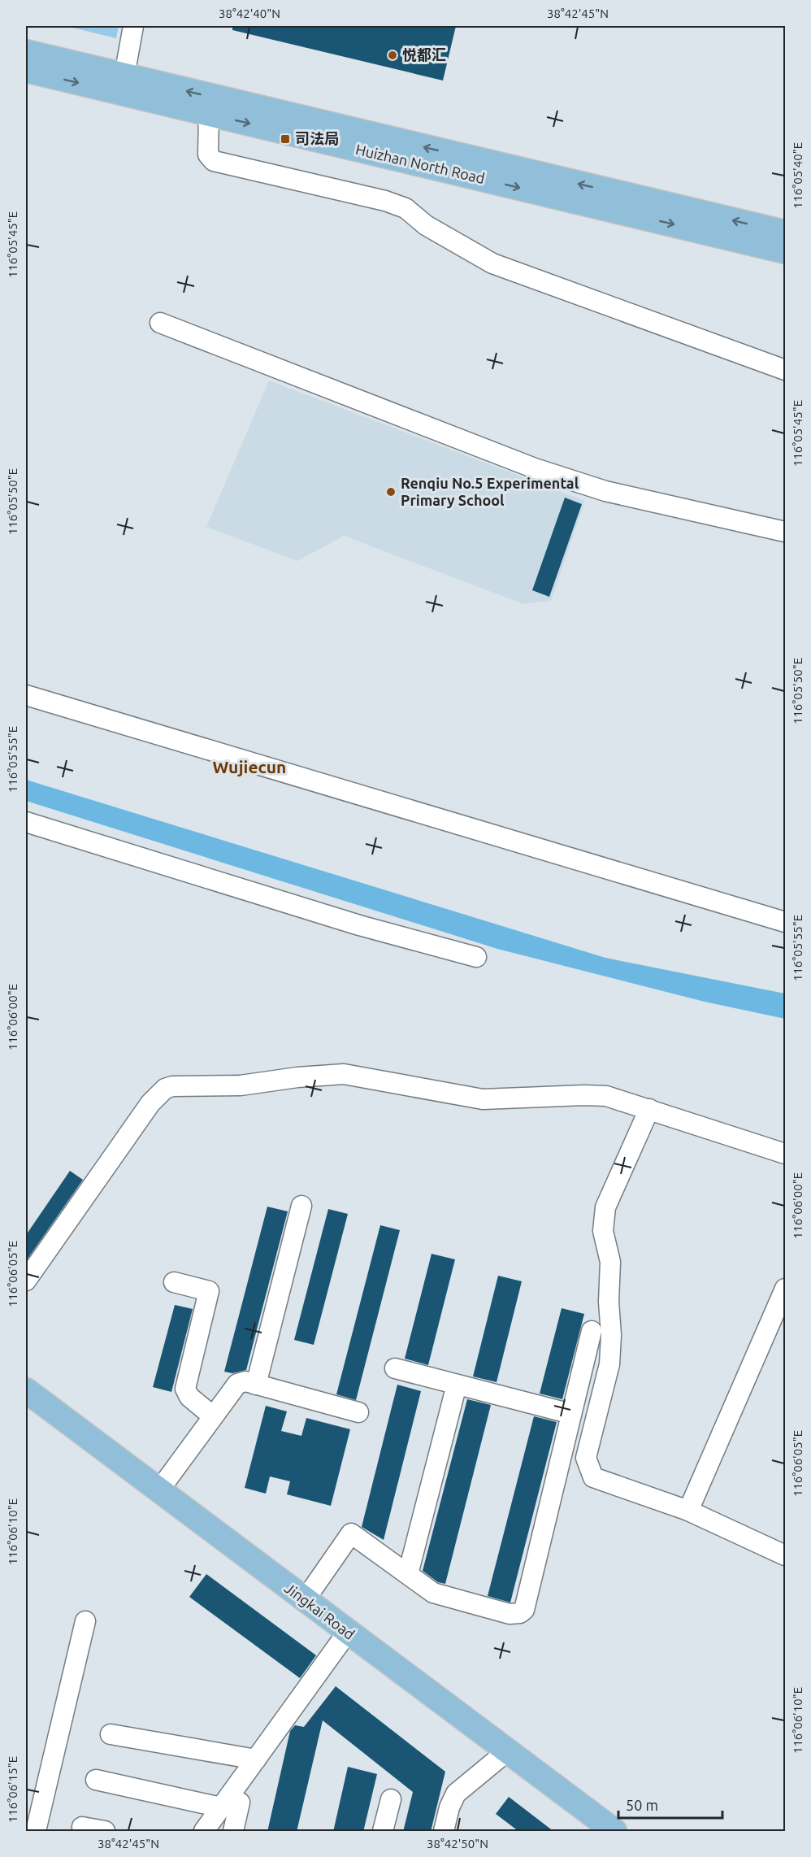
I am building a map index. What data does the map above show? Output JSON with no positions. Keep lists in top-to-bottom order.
{
  "streets": {
    "main road": ["Huizhan North Road", "Jingkai Road"]
  },
  "districts": ["Wujiecun"],
  "places": {
    "other": ["悦都汇", "Renqiu No.5 Experimental Primary School"],
    "transit": ["司法局"]
  },
  "scale_bar": "50 m",
  "coordinates": [
    "38°42'40\"N",
    "38°42'45\"N",
    "116°05'40\"E",
    "116°05'45\"E",
    "116°05'50\"E",
    "116°05'55\"E",
    "116°06'00\"E",
    "116°06'05\"E",
    "116°06'10\"E",
    "116°06'15\"E",
    "38°42'50\"N"
  ]
}
